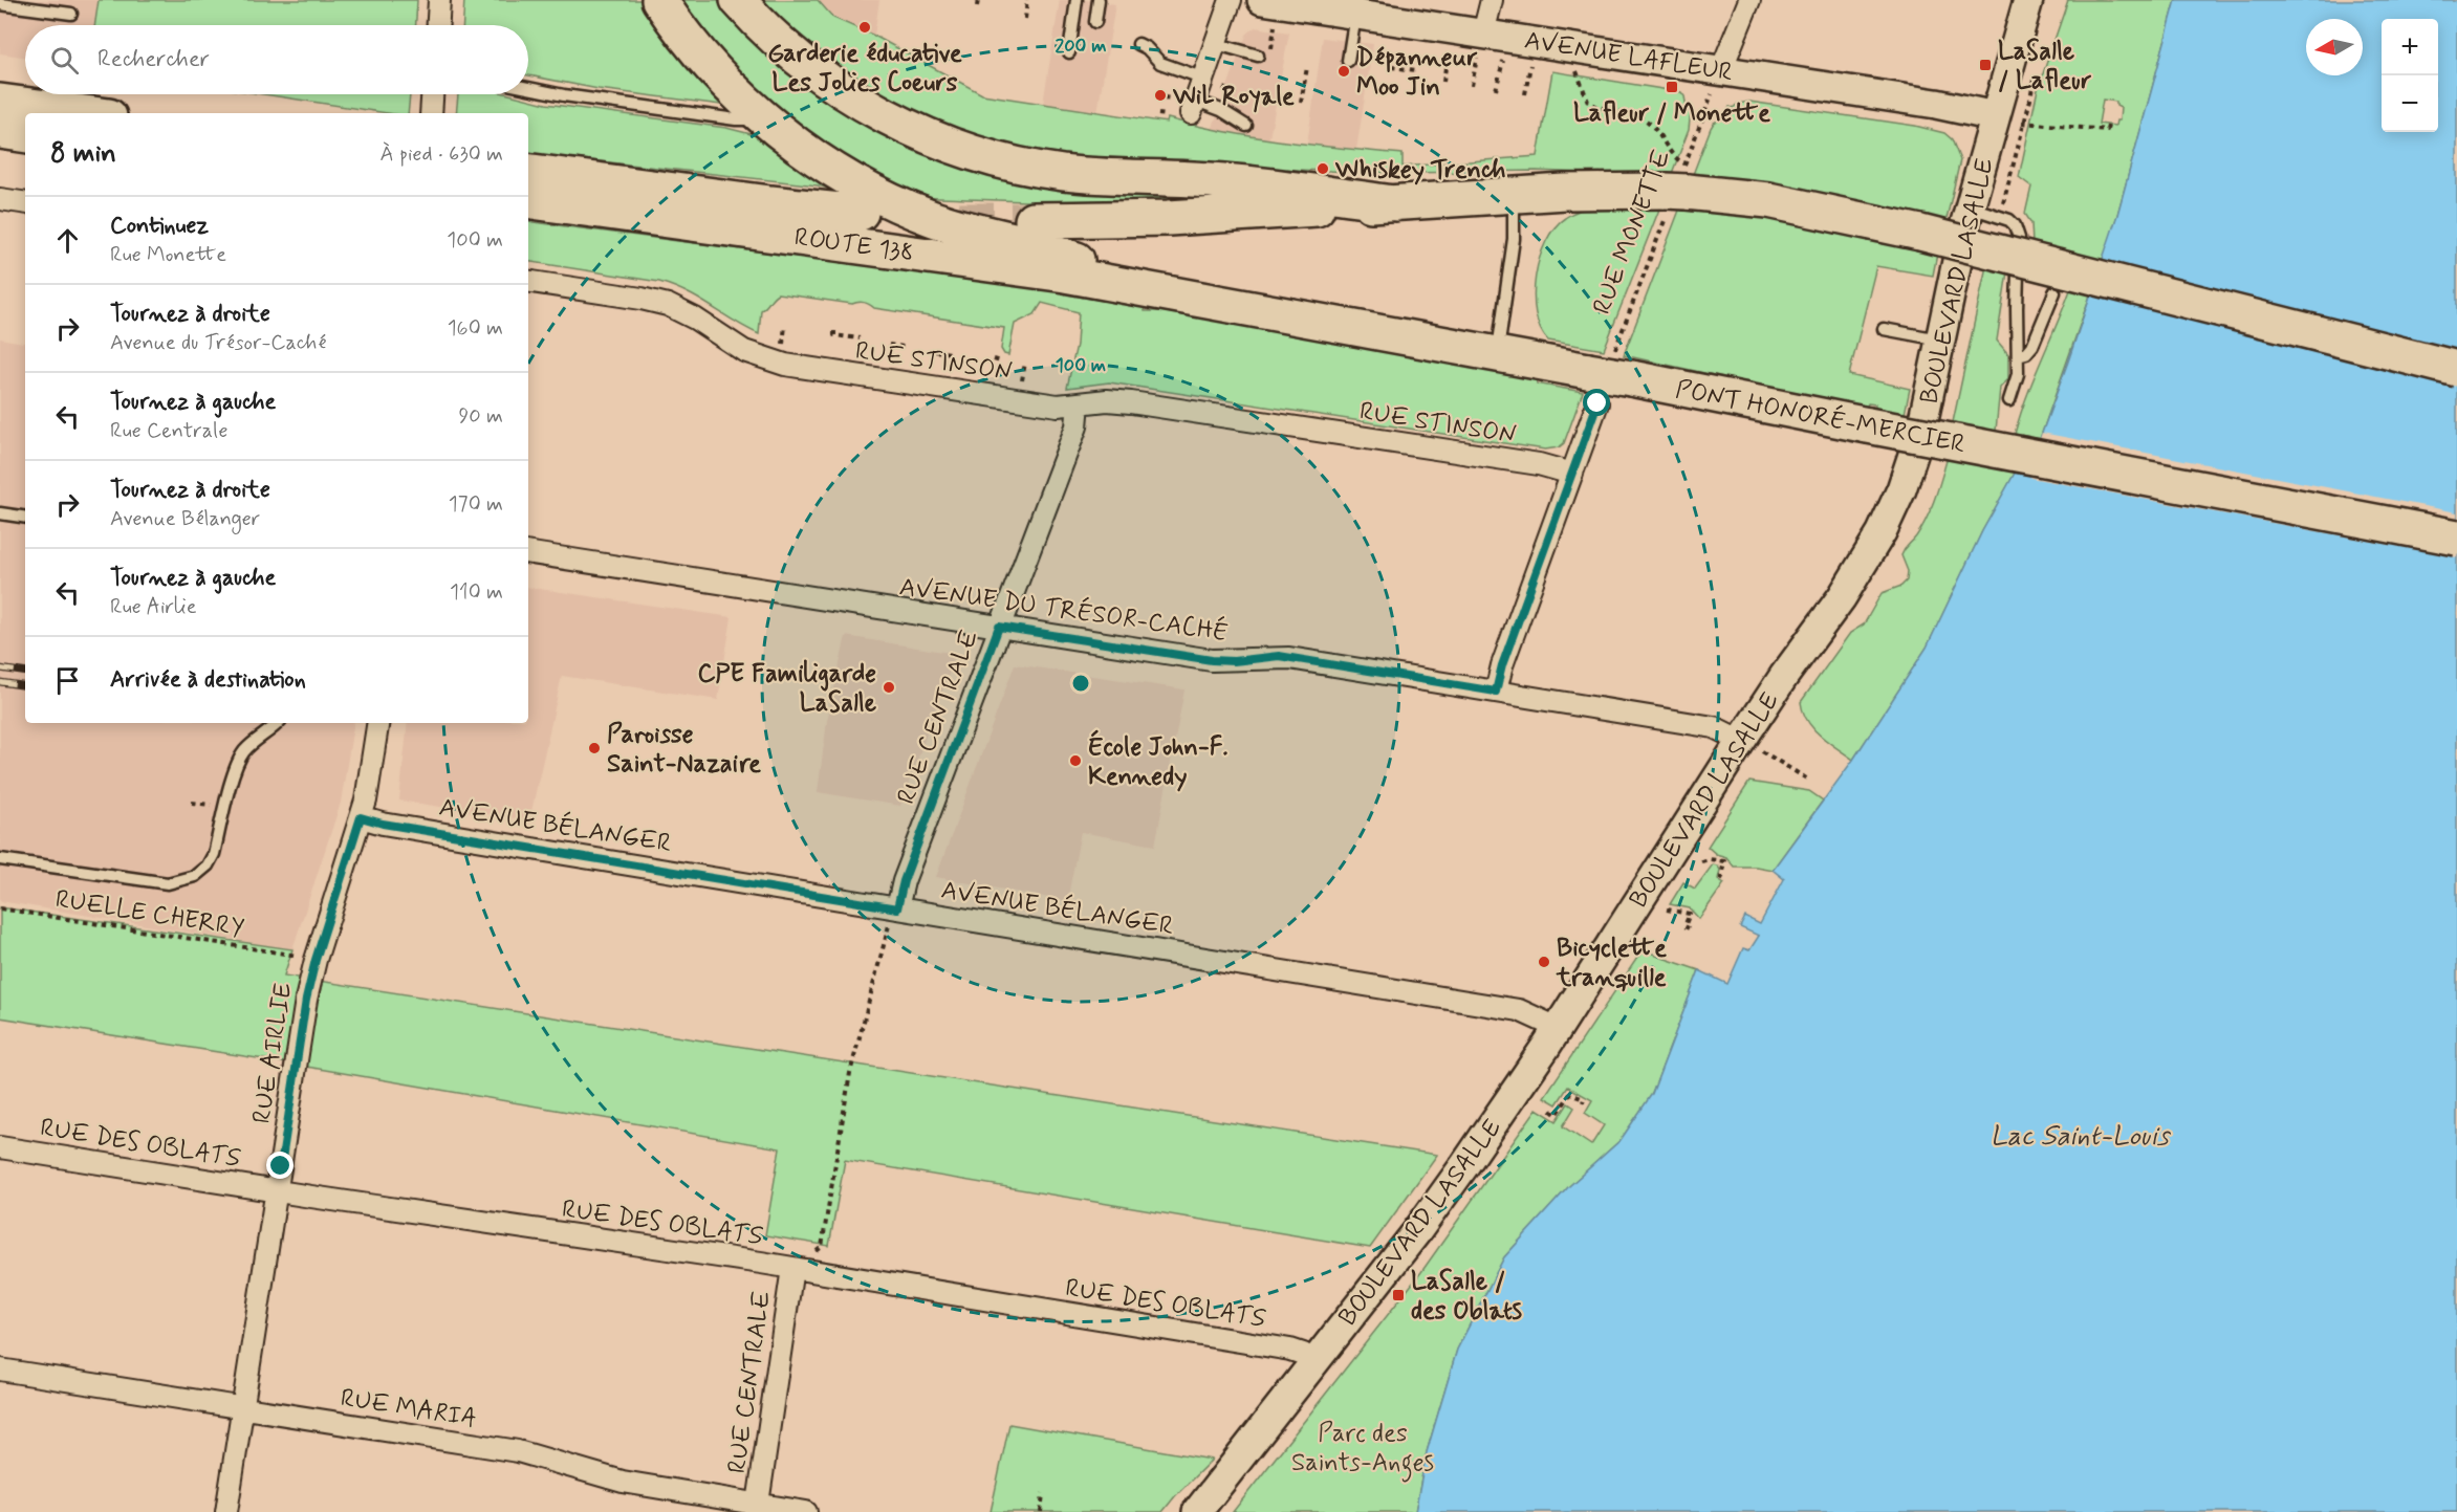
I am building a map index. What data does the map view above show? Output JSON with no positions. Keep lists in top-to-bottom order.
{
  "streets": {
    "highway": ["ROUTE 138", "PONT HONORÉ-MERCIER"],
    "main road": ["AVENUE LAFLEUR", "BOULEVARD LASALLE"],
    "street": [
      "RUE STINSON",
      "AVENUE DU TRÉSOR-CACHÉ",
      "RUE CENTRALE",
      "AVENUE BÉLANGER",
      "RUE AIRLIE",
      "RUE DES OBLATS",
      "RUE MARIA"
    ],
    "path": ["RUE MONETTE", "RUELLE CHERRY"]
  },
  "crossings": [
    ["AVENUE LAFLEUR", "BOULEVARD LASALLE"],
    ["RUE MONETTE", "PONT HONORÉ-MERCIER"],
    ["ROUTE 138", "PONT HONORÉ-MERCIER"],
    ["BOULEVARD LASALLE", "AVENUE DU TRÉSOR-CACHÉ"],
    ["BOULEVARD LASALLE", "AVENUE BÉLANGER"],
    ["BOULEVARD LASALLE", "RUE DES OBLATS"],
    ["RUE STINSON", "RUE CENTRALE"],
    ["AVENUE DU TRÉSOR-CACHÉ", "RUE CENTRALE"],
    ["RUE CENTRALE", "AVENUE BÉLANGER"],
    ["RUE CENTRALE", "RUE DES OBLATS"],
    ["RUE CENTRALE", "RUE MARIA"],
    ["AVENUE BÉLANGER", "RUE AIRLIE"],
    ["RUE AIRLIE", "RUE DES OBLATS"],
    ["RUE AIRLIE", "RUE MARIA"]
  ],
  "water": ["Lac Saint-Louis"],
  "parks": ["Parc des Saints-Anges"],
  "places": {
    "other": [
      "Garderie éducative Les Jolies Coeurs",
      "Dépanneur Moo Jin",
      "WiL Royale",
      "Whiskey Trench",
      "CPE Familigarde LaSalle",
      "Paroisse Saint-Nazaire",
      "École John-F. Kennedy",
      "Bicyclette tranquille"
    ],
    "transit": ["LaSalle / Lafleur", "Lafleur / Monette", "LaSalle / des Oblats"]
  },
  "north": "left",
  "page": {
    "map_buttons": ["+", "−"],
    "search": "Rechercher",
    "heading": ["8 min", "À pied · 630 m"],
    "list": [
      ["Continuez", "Rue Monette", "100 m"],
      ["Tournez à droite", "Avenue du Trésor-Caché", "160 m"],
      ["Tournez à gauche", "Rue Centrale", "90 m"],
      ["Tournez à droite", "Avenue Bélanger", "170 m"],
      ["Tournez à gauche", "Rue Airlie", "110 m"],
      "Arrivée à destination"
    ]
  },
  "rings": ["200 m", "100 m"]
}
